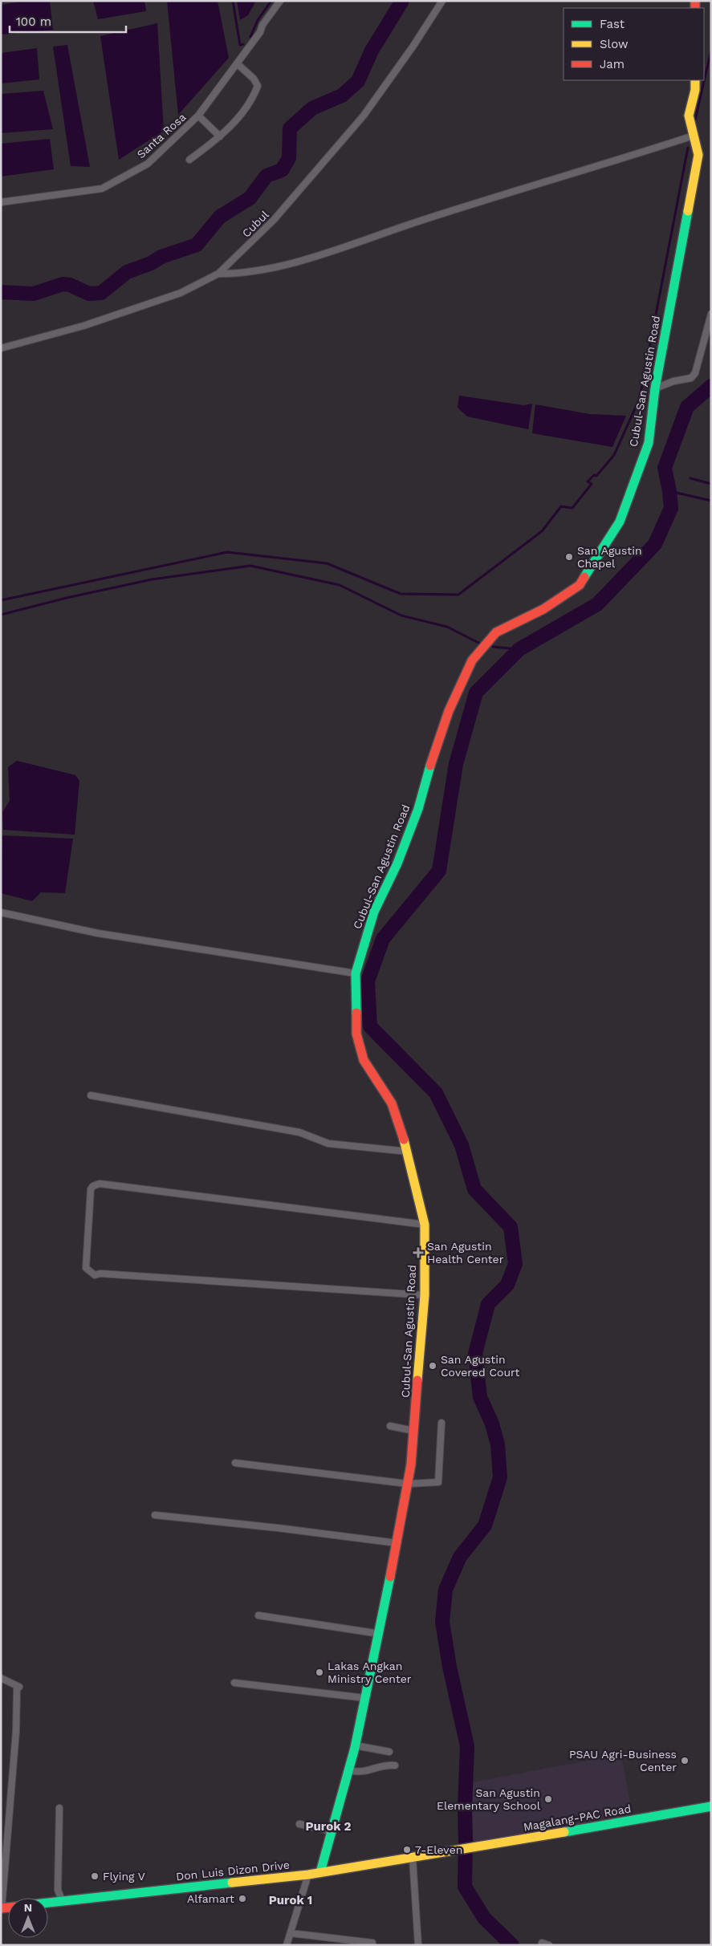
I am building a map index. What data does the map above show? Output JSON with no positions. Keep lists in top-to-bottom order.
{
  "streets": {
    "street": [
      "Santa Rosa",
      "Cubul",
      "Cubul-San Agustin Road",
      "Magalang-PAC Road",
      "Don Luis Dizon Drive"
    ]
  },
  "crossings": [
    ["Cubul-San Agustin Road", "Don Luis Dizon Drive"],
    ["Magalang-PAC Road", "Don Luis Dizon Drive"]
  ],
  "districts": ["Purok 2", "Purok 1"],
  "places": {
    "other": [
      "San Agustin Chapel",
      "San Agustin Covered Court",
      "Lakas Angkan Ministry Center",
      "PSAU Agri-Business Center",
      "San Agustin Elementary School",
      "7-Eleven",
      "Flying V",
      "Alfamart"
    ],
    "health": ["San Agustin Health Center"]
  },
  "legend": ["Fast", "Slow", "Jam"],
  "scale_bar": "100 m",
  "north": "top"
}
